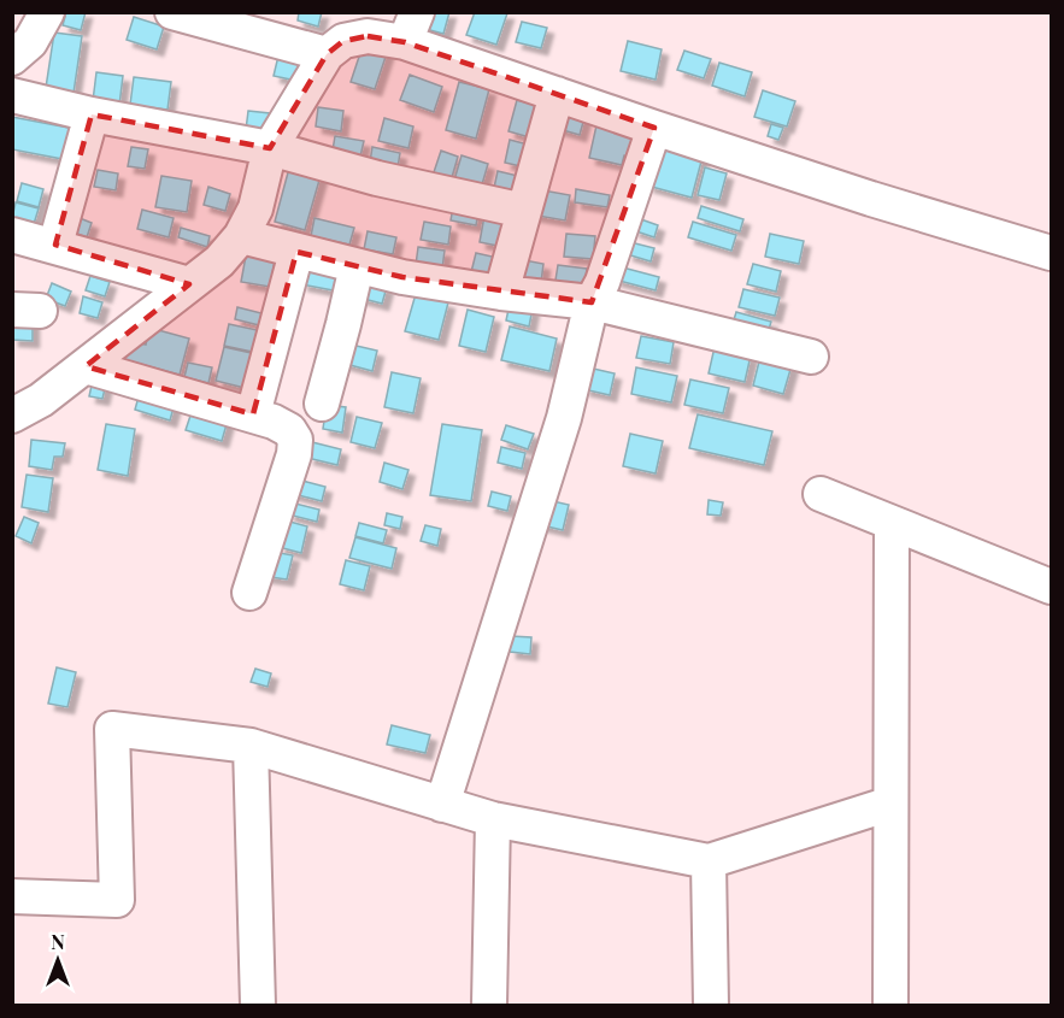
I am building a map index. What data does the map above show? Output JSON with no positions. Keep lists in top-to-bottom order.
{
  "north": "top"
}
